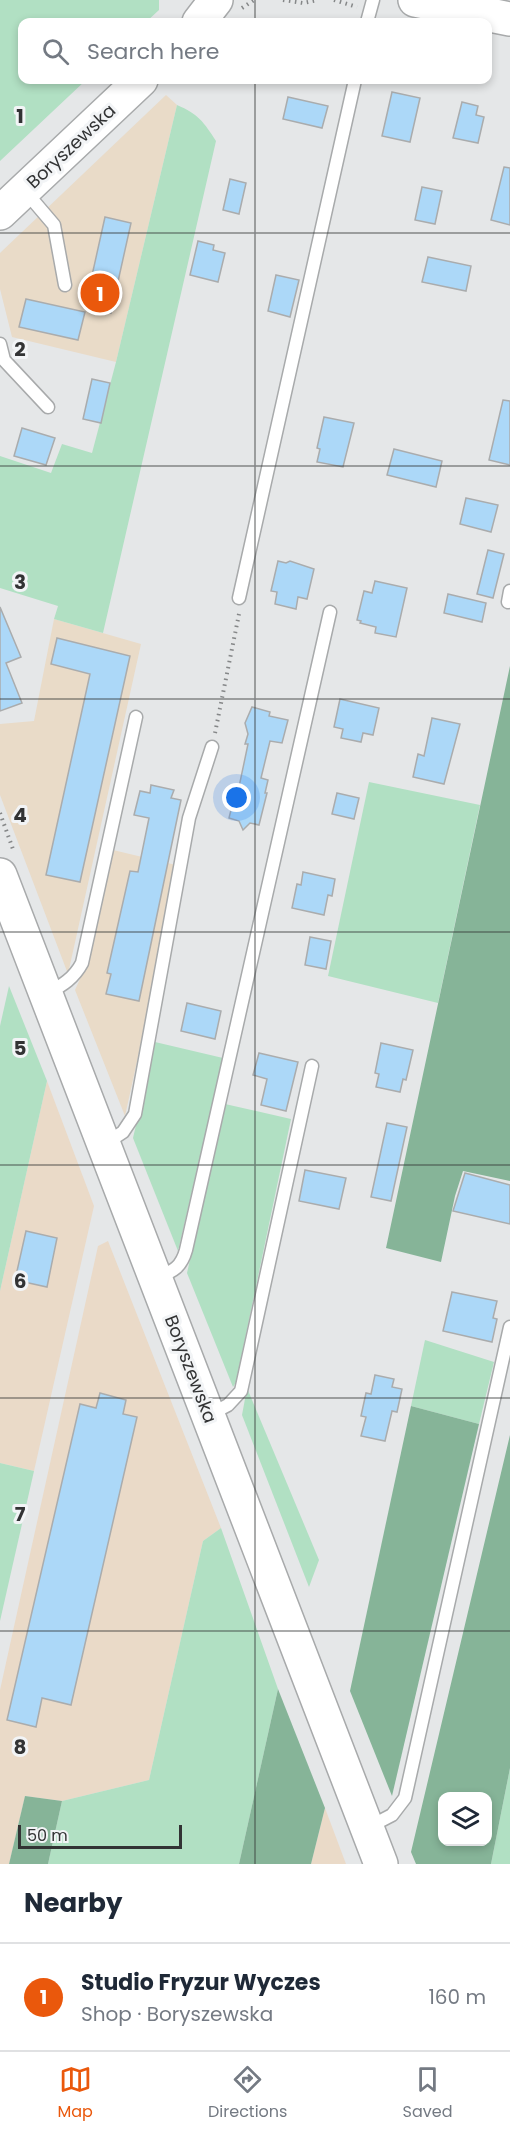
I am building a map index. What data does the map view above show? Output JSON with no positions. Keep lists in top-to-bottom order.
{
  "streets": {
    "main road": ["Boryszewska"]
  },
  "scale_bar": "50 m",
  "page": {
    "search": "Search here",
    "pins": "1",
    "scale": "50 m",
    "heading": "Nearby",
    "list": [
      {
        "mark": "1",
        "name": "Studio Fryzur Wyczes",
        "note": "Shop · Boryszewska",
        "value": "160 m"
      }
    ],
    "nav": ["Map", "Directions", "Saved"]
  },
  "grid": {
    "rows": [
      "1",
      "2",
      "3",
      "4",
      "5",
      "6",
      "7",
      "8"
    ]
  }
}
